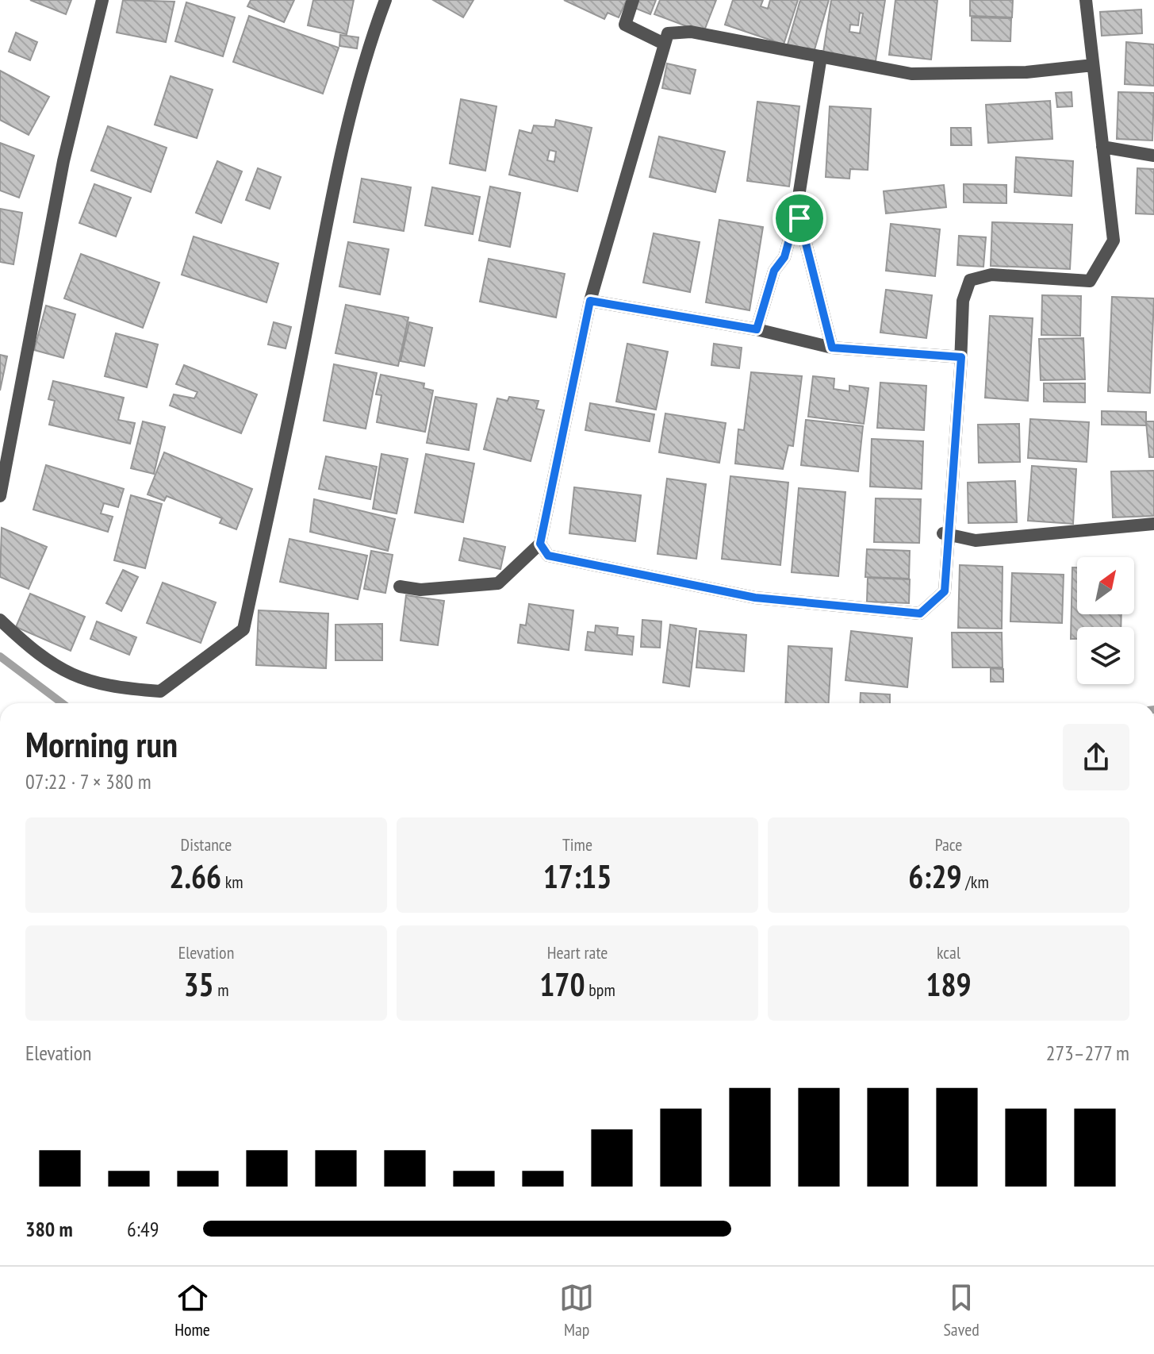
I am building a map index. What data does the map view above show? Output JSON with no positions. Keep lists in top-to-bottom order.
{
  "north": "top right",
  "page": {
    "heading": ["Morning run", "07:22 · 7 × 380 m"],
    "stats": [
      ["Distance", "2.66 km"],
      ["Time", "17:15"],
      ["Pace", "6:29 /km"],
      ["Elevation", "35 m"],
      ["Heart rate", "170 bpm"],
      ["kcal", "189"]
    ],
    "chart": ["Elevation", "273–277 m"],
    "list": [
      {
        "name": "380 m",
        "note": "6:49"
      }
    ],
    "tabs": ["Home", "Map", "Saved"]
  }
}
